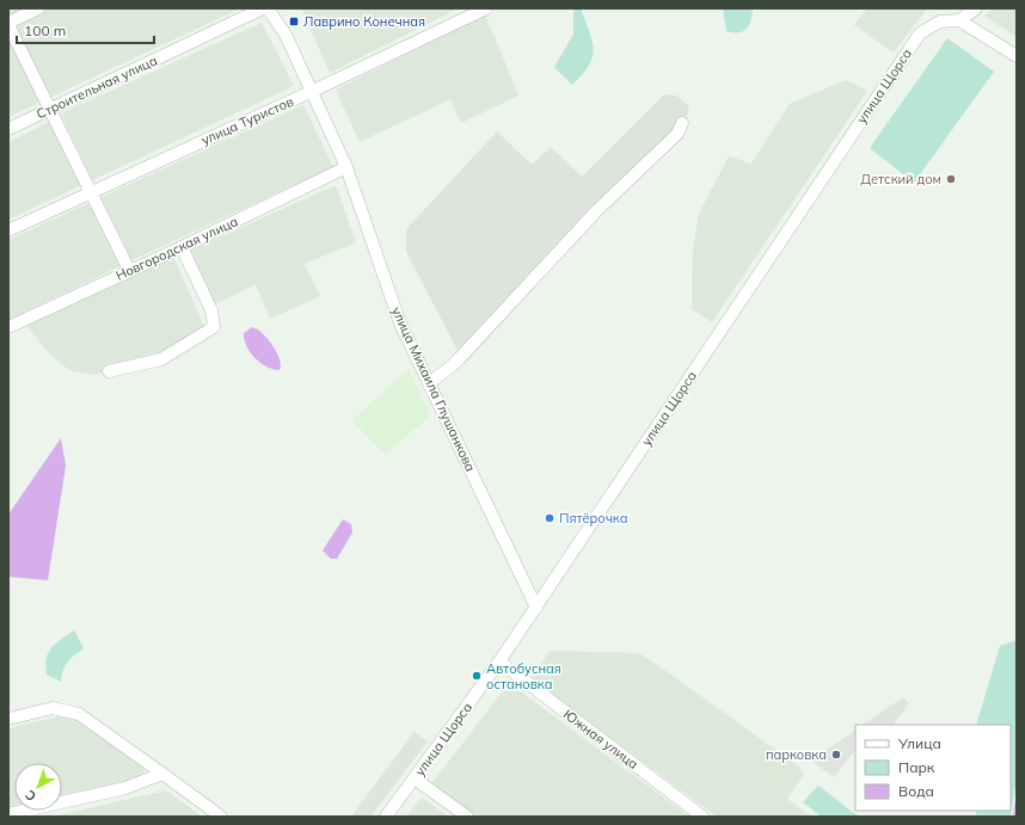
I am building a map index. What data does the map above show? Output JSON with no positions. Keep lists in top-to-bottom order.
{
  "streets": {
    "street": [
      "улица Щорса",
      "Строительная улица",
      "улица Туристов",
      "Новгородская улица",
      "улица Михаила Глушанкова",
      "Южная улица"
    ]
  },
  "crossings": [
    ["улица Щорса", "улица Михаила Глушанкова"],
    ["улица Щорса", "Южная улица"],
    ["улица Туристов", "улица Михаила Глушанкова"],
    ["Новгородская улица", "улица Михаила Глушанкова"]
  ],
  "places": {
    "transit": ["Лаврино Конечная"],
    "other": [
      "Детский дом",
      "Пятёрочка",
      "Автобусная остановка",
      "парковка"
    ]
  },
  "legend": ["Улица", "Парк", "Вода"],
  "scale_bar": "100 m",
  "north": "bottom left"
}
